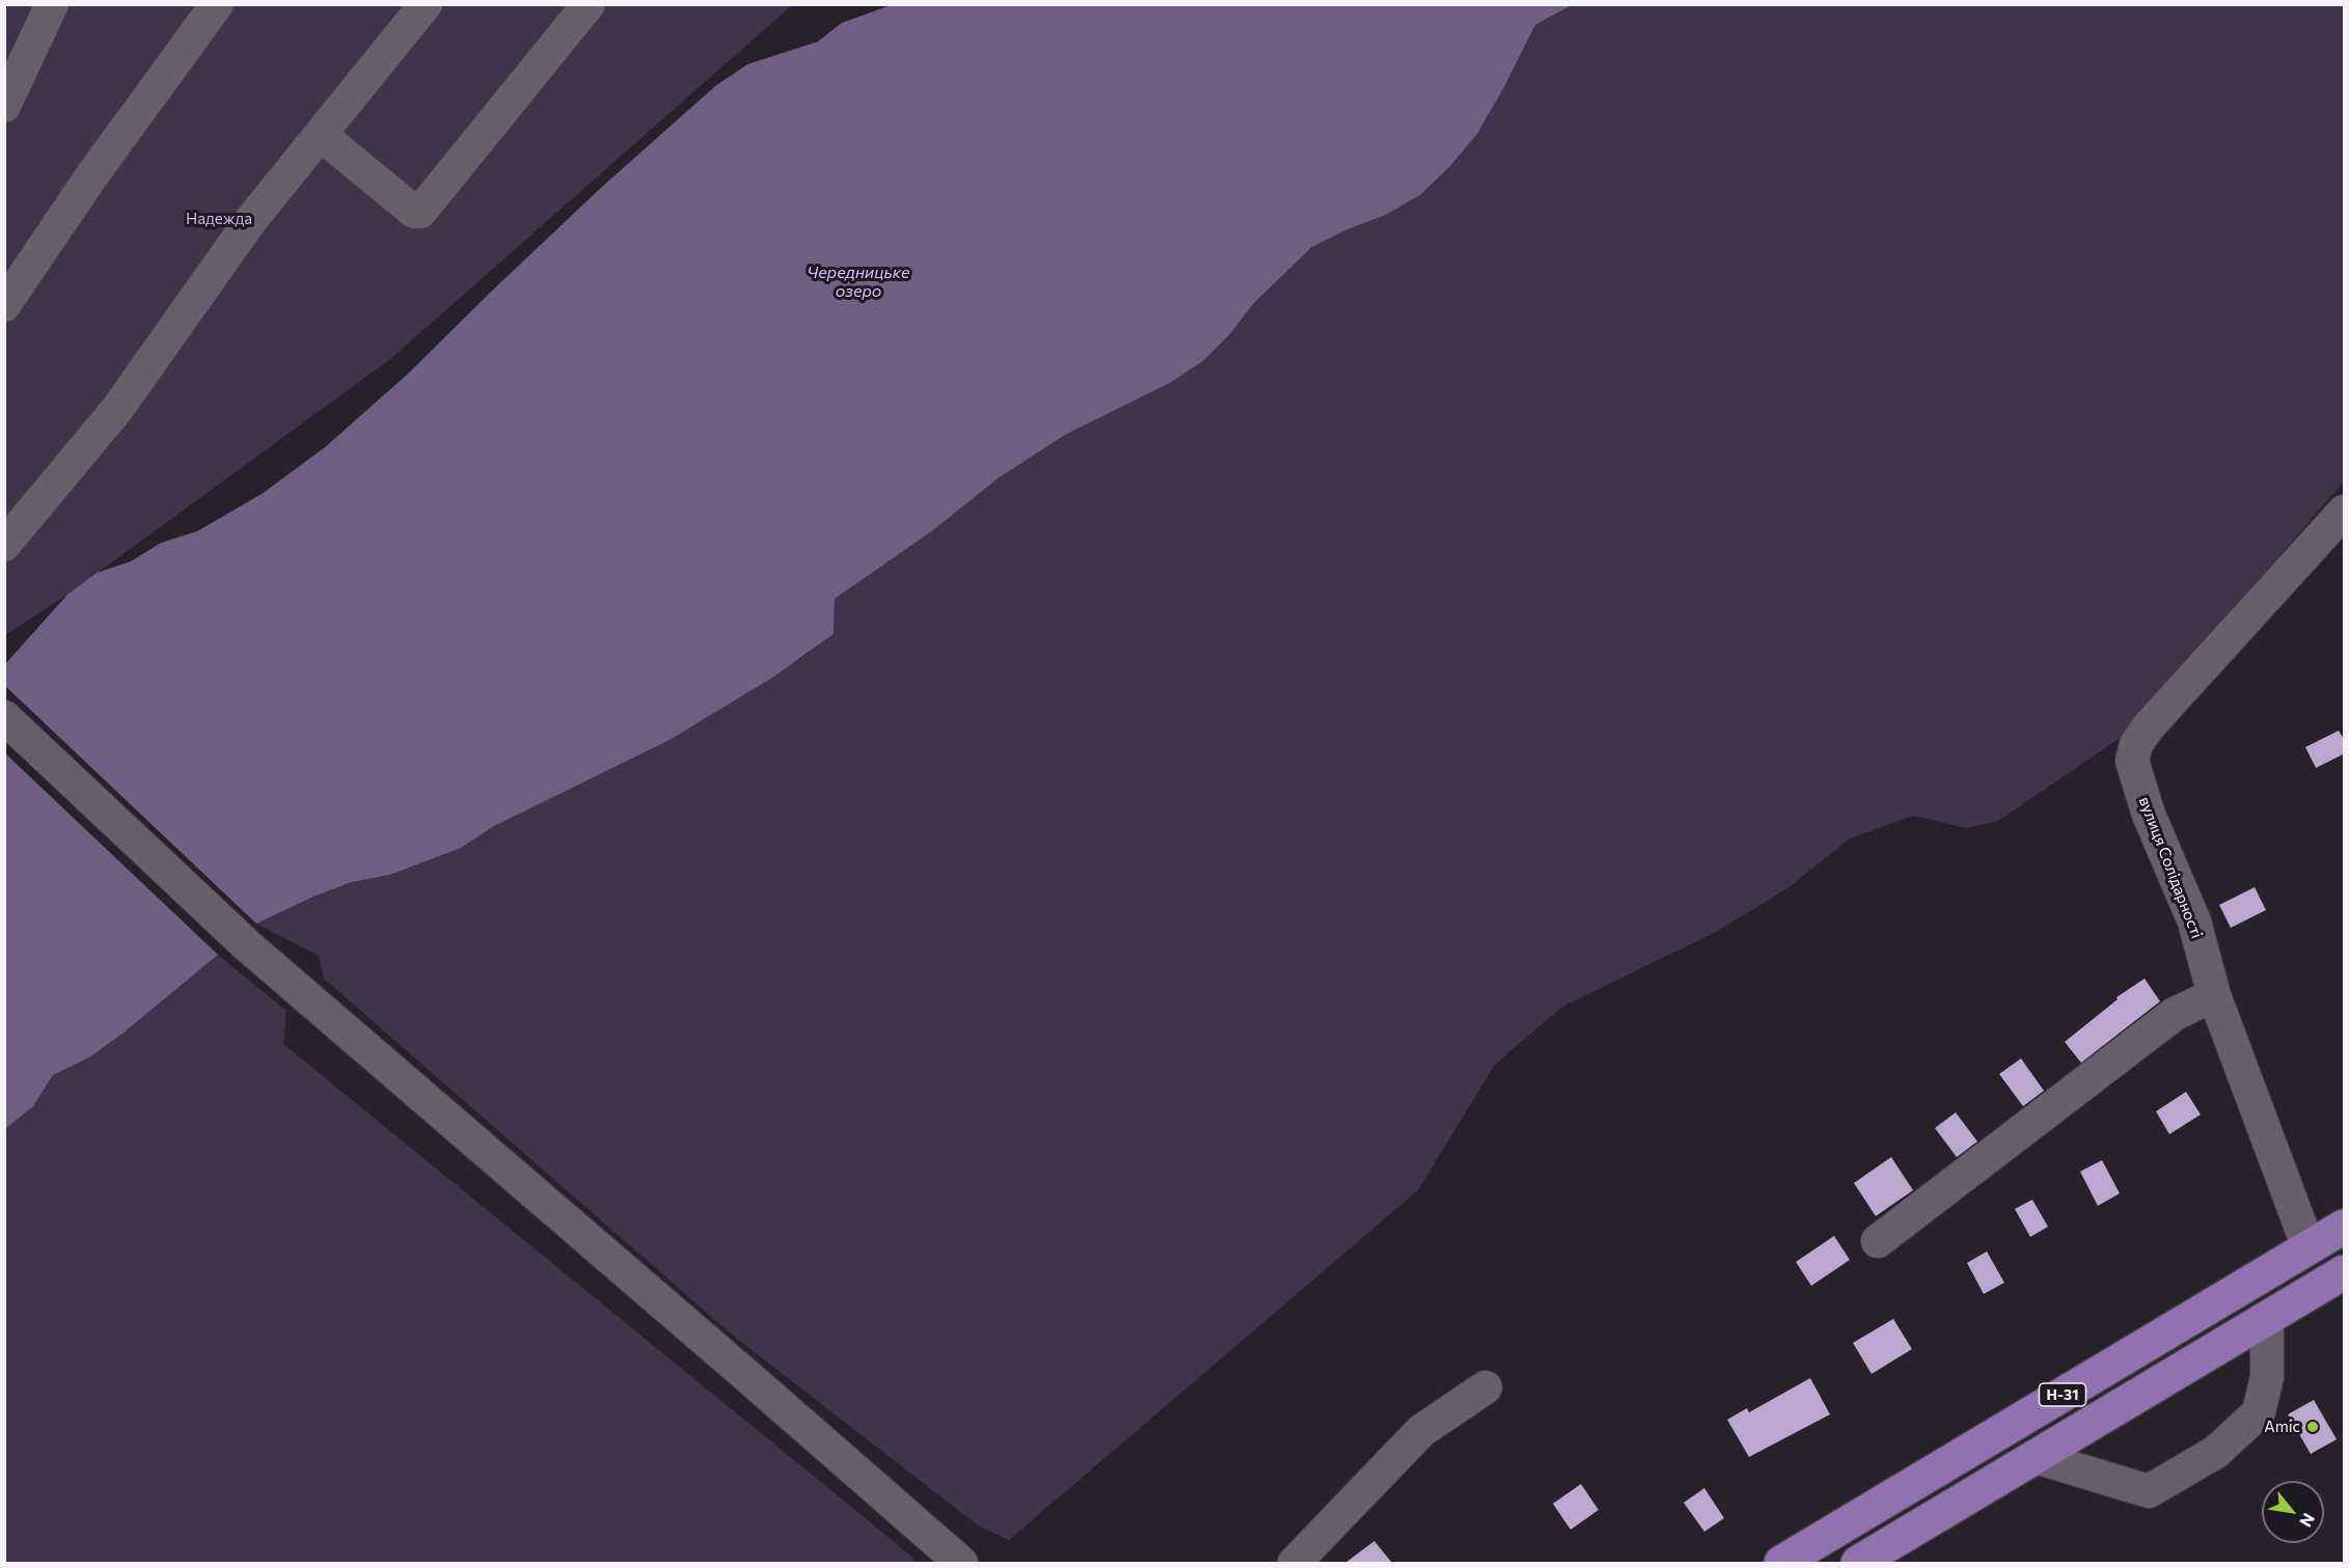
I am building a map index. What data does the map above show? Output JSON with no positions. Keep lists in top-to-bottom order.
{
  "streets": {
    "main road": ["Н-31"],
    "street": ["вулиця Солідарності"]
  },
  "crossings": [
    ["вулиця Солідарності", "Н-31"]
  ],
  "water": ["Чередницьке озеро"],
  "parks": ["Надежда"],
  "places": ["Amic"],
  "north": "bottom right"
}
